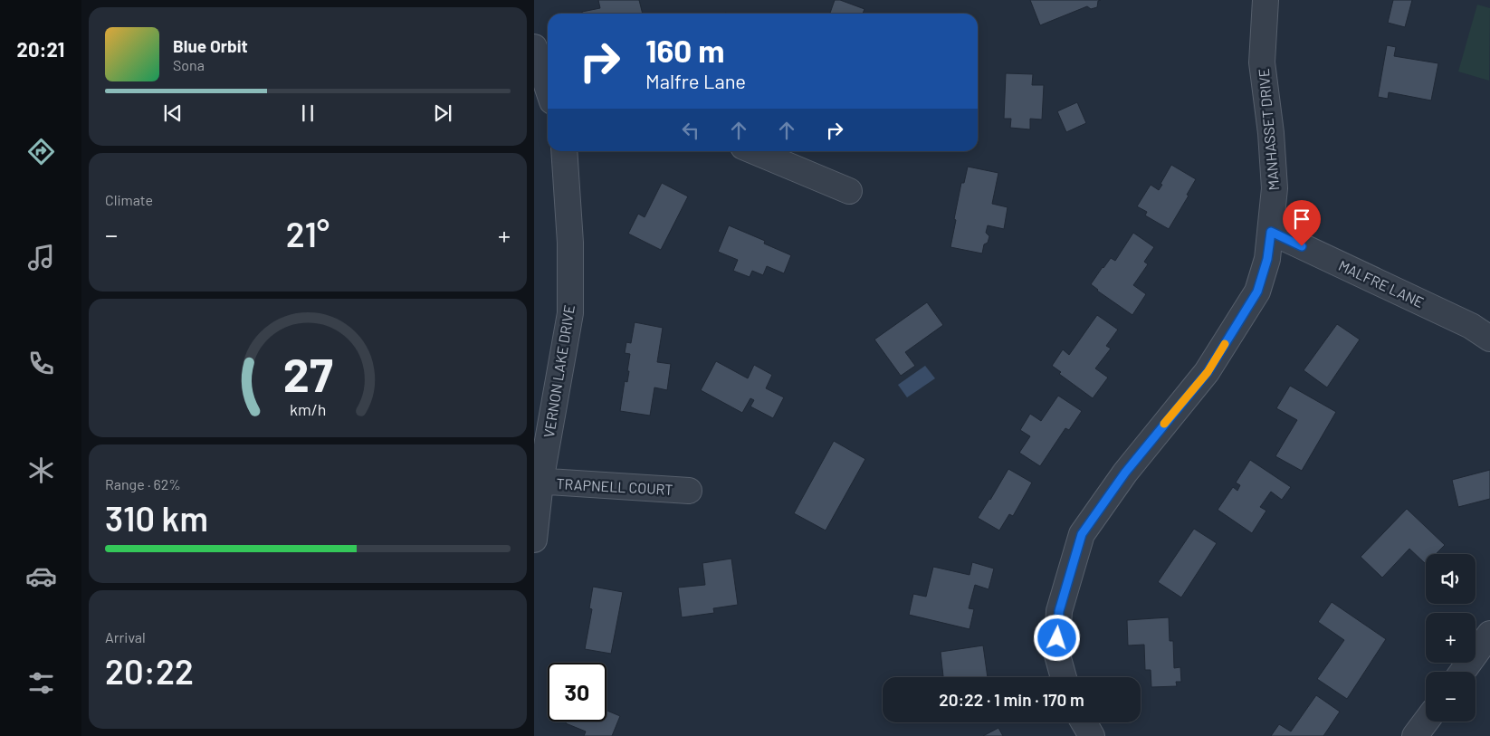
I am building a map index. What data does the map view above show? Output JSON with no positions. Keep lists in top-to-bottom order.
{
  "streets": {
    "street": [
      "MANHASSET DRIVE",
      "MALFRE LANE",
      "VERNON LAKE DRIVE",
      "TRAPNELL COURT"
    ]
  },
  "crossings": [
    ["MANHASSET DRIVE", "MALFRE LANE"],
    ["VERNON LAKE DRIVE", "TRAPNELL COURT"]
  ],
  "page": {
    "tabs": "20:21",
    "turn": ["160 m", "Malfre Lane"],
    "song": ["Blue Orbit", "Sona"],
    "tile": [
      "Climate",
      ["Range · 62%", "310 km"],
      ["Arrival", "20:22"]
    ],
    "heat": ["−", "21°", "+"],
    "map_buttons": ["+", "−"],
    "limit": "30",
    "trip": "20:22 · 1 min · 170 m",
    "gauge": ["27", "km/h"]
  }
}
